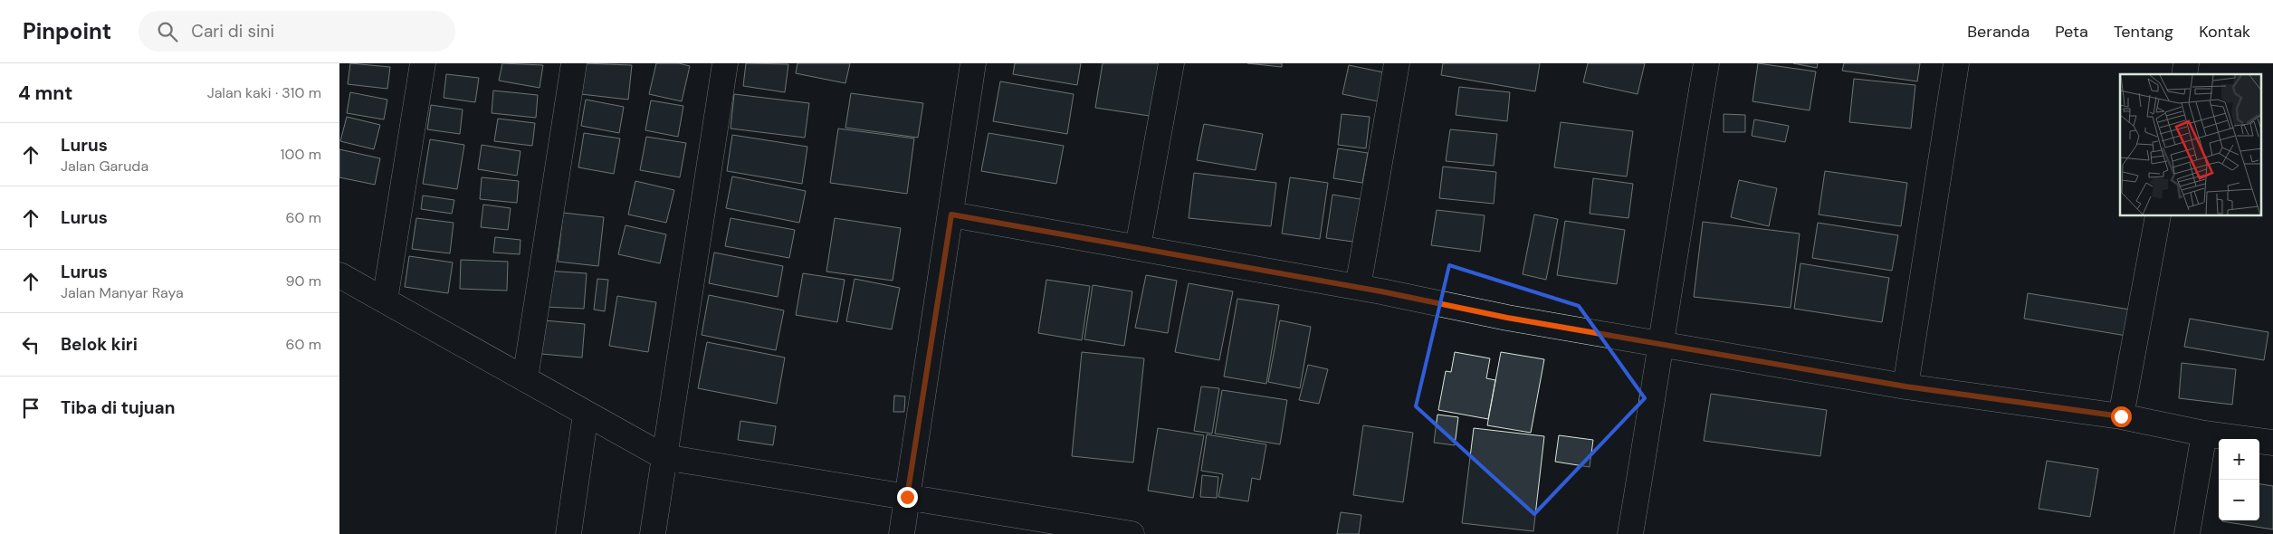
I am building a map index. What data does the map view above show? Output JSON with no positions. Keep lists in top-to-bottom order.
{
  "page": {
    "header": "Pinpoint",
    "search": "Cari di sini",
    "nav": [
      "Beranda",
      "Peta",
      "Tentang",
      "Kontak"
    ],
    "heading": ["4 mnt", "Jalan kaki · 310 m"],
    "list": [
      ["Lurus", "Jalan Garuda", "100 m"],
      ["Lurus", "60 m"],
      ["Lurus", "Jalan Manyar Raya", "90 m"],
      ["Belok kiri", "60 m"],
      "Tiba di tujuan"
    ],
    "map_buttons": ["+", "−"]
  }
}
